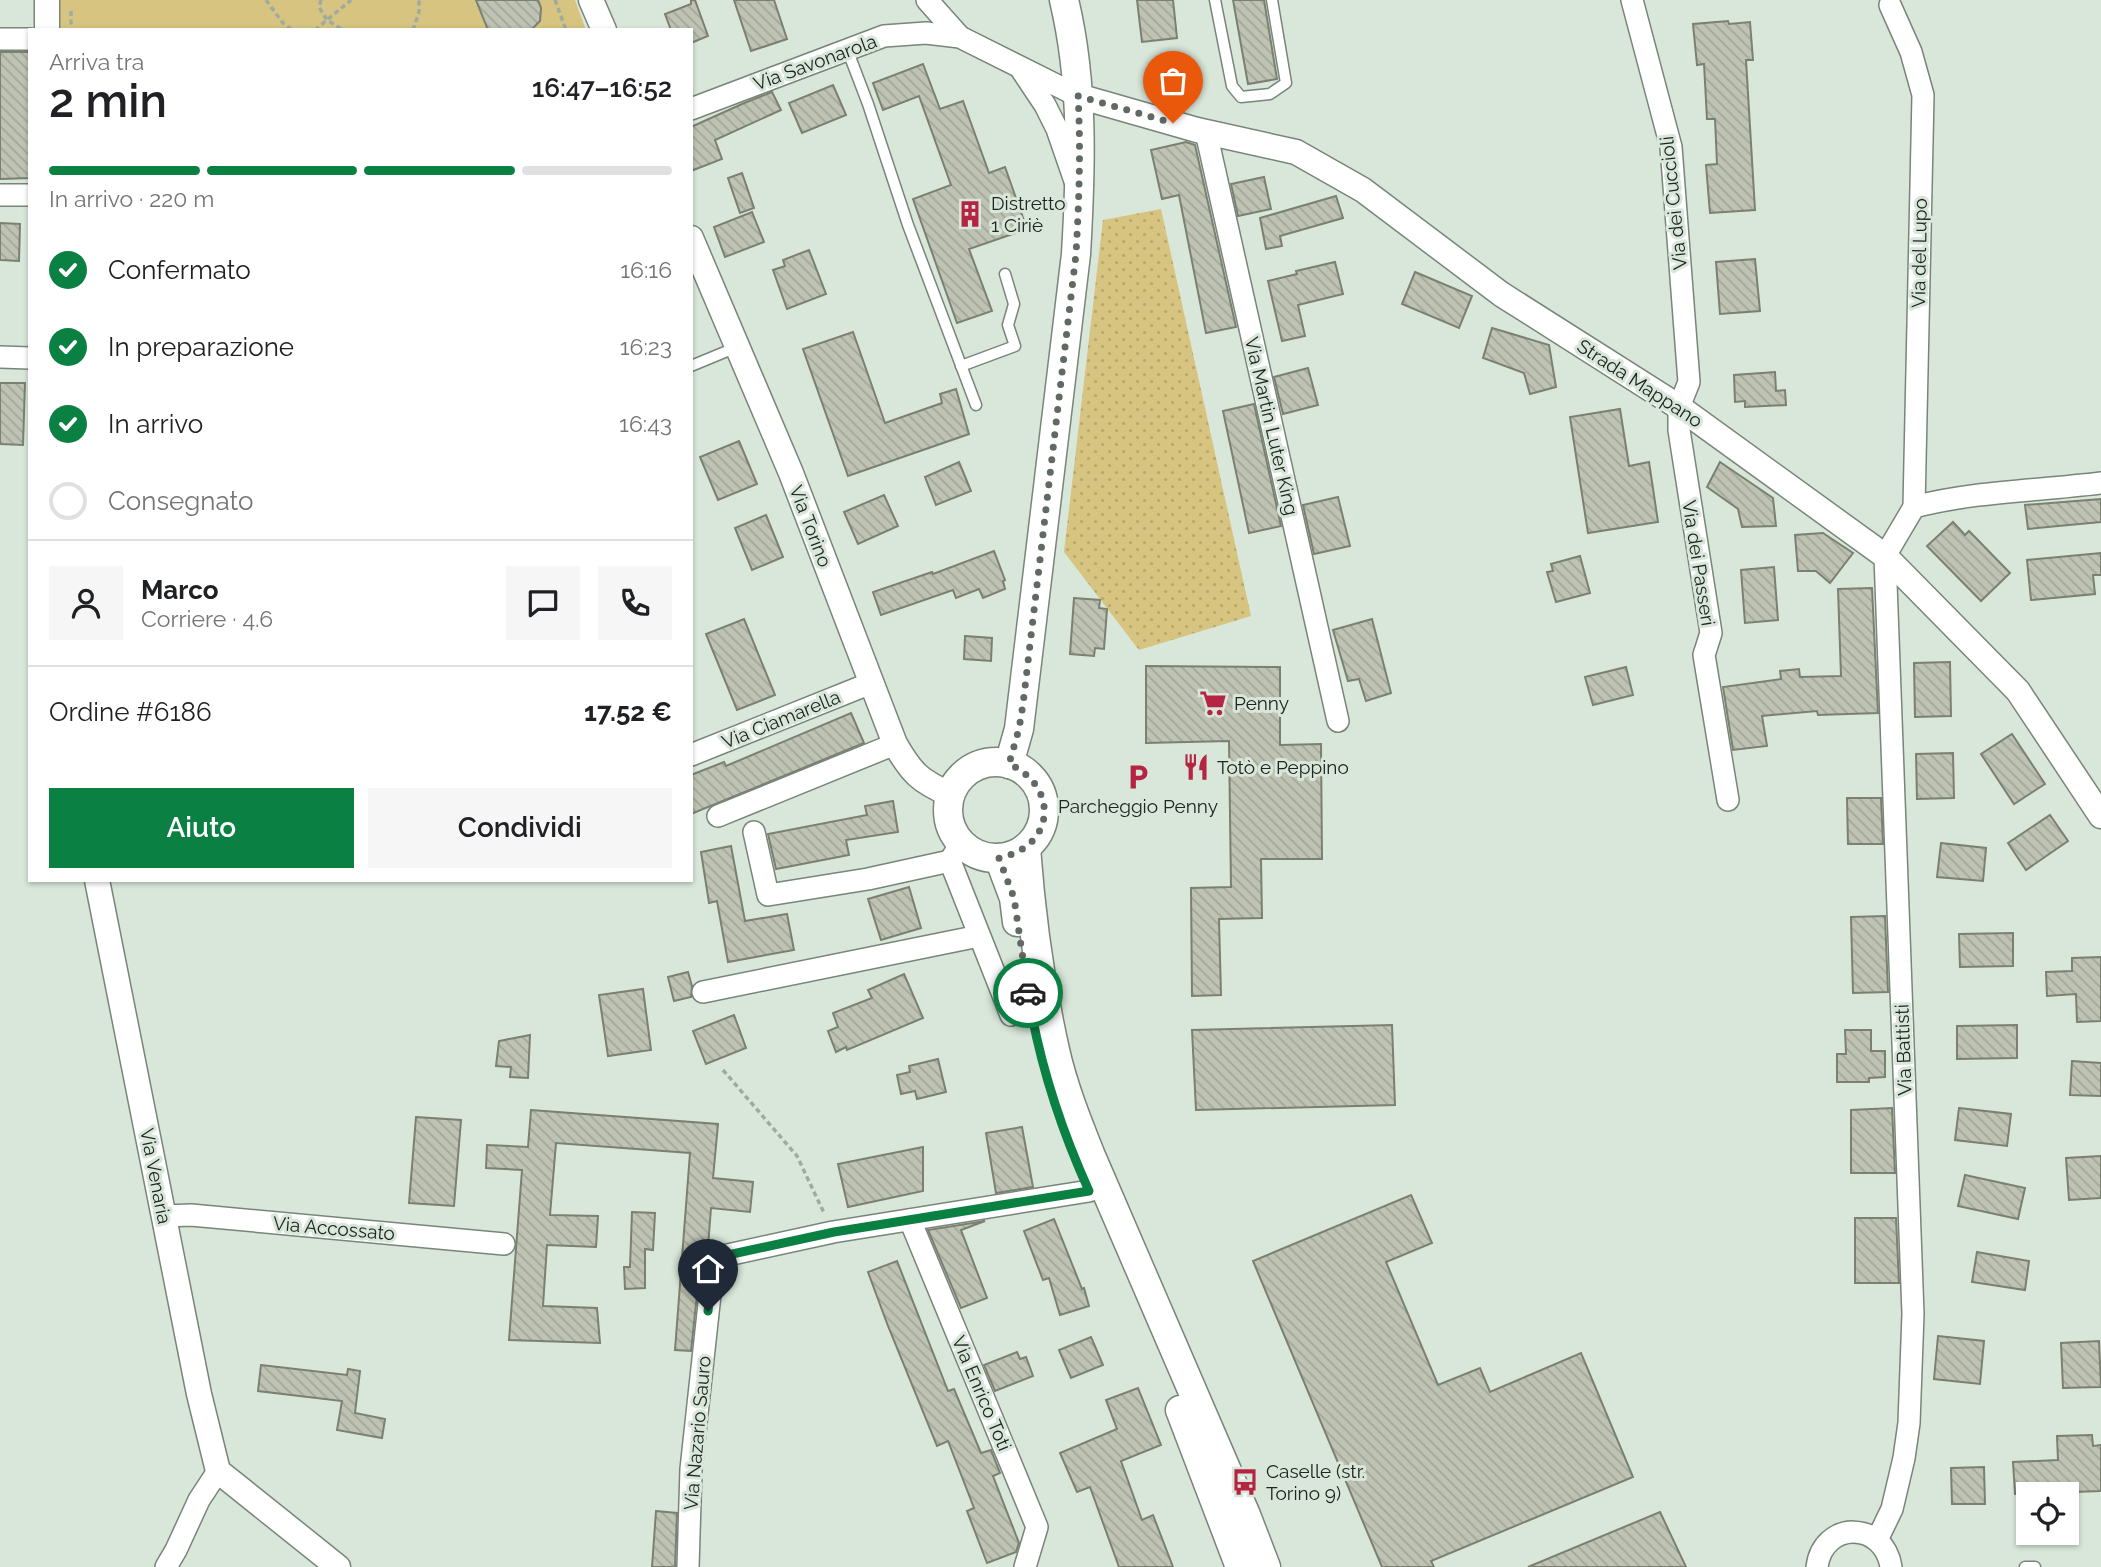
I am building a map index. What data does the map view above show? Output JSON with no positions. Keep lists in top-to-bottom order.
{
  "streets": {
    "street": [
      "Via Savonarola",
      "Via dei Cuccioli",
      "Via del Lupo",
      "Strada Mappano",
      "Via Martin Luter King",
      "Via Torino",
      "Via dei Passeri",
      "Via Ciamarella",
      "Via Battisti",
      "Via Venaria",
      "Via Accossato",
      "Via Enrico Toti",
      "Via Nazario Sauro"
    ]
  },
  "crossings": [
    ["Via Savonarola", "Strada Mappano"],
    ["Via dei Cuccioli", "Strada Mappano"],
    ["Via dei Cuccioli", "Via dei Passeri"],
    ["Via del Lupo", "Strada Mappano"],
    ["Via del Lupo", "Via Battisti"],
    ["Strada Mappano", "Via Martin Luter King"],
    ["Strada Mappano", "Via dei Passeri"],
    ["Strada Mappano", "Via Battisti"],
    ["Via Torino", "Via Ciamarella"],
    ["Via Venaria", "Via Accossato"]
  ],
  "places": {
    "building": ["Distretto 1 Ciriè"],
    "supermarket": ["Penny"],
    "restaurant": ["Totò e Peppino"],
    "parking": ["Parcheggio Penny"],
    "bus stop": ["Caselle (str. Torino 9)"]
  },
  "page": {
    "heading": ["2 min", "Arriva tra", "16:47–16:52"],
    "panel": [
      "Marco",
      "Corriere · 4.6",
      "Ordine #6186",
      "17.52 €"
    ],
    "bar": "In arrivo · 220 m",
    "list": [
      ["Confermato", "16:16"],
      ["In preparazione", "16:23"],
      ["In arrivo", "16:43"],
      "Consegnato"
    ],
    "buttons": ["Aiuto", "Condividi"]
  }
}
